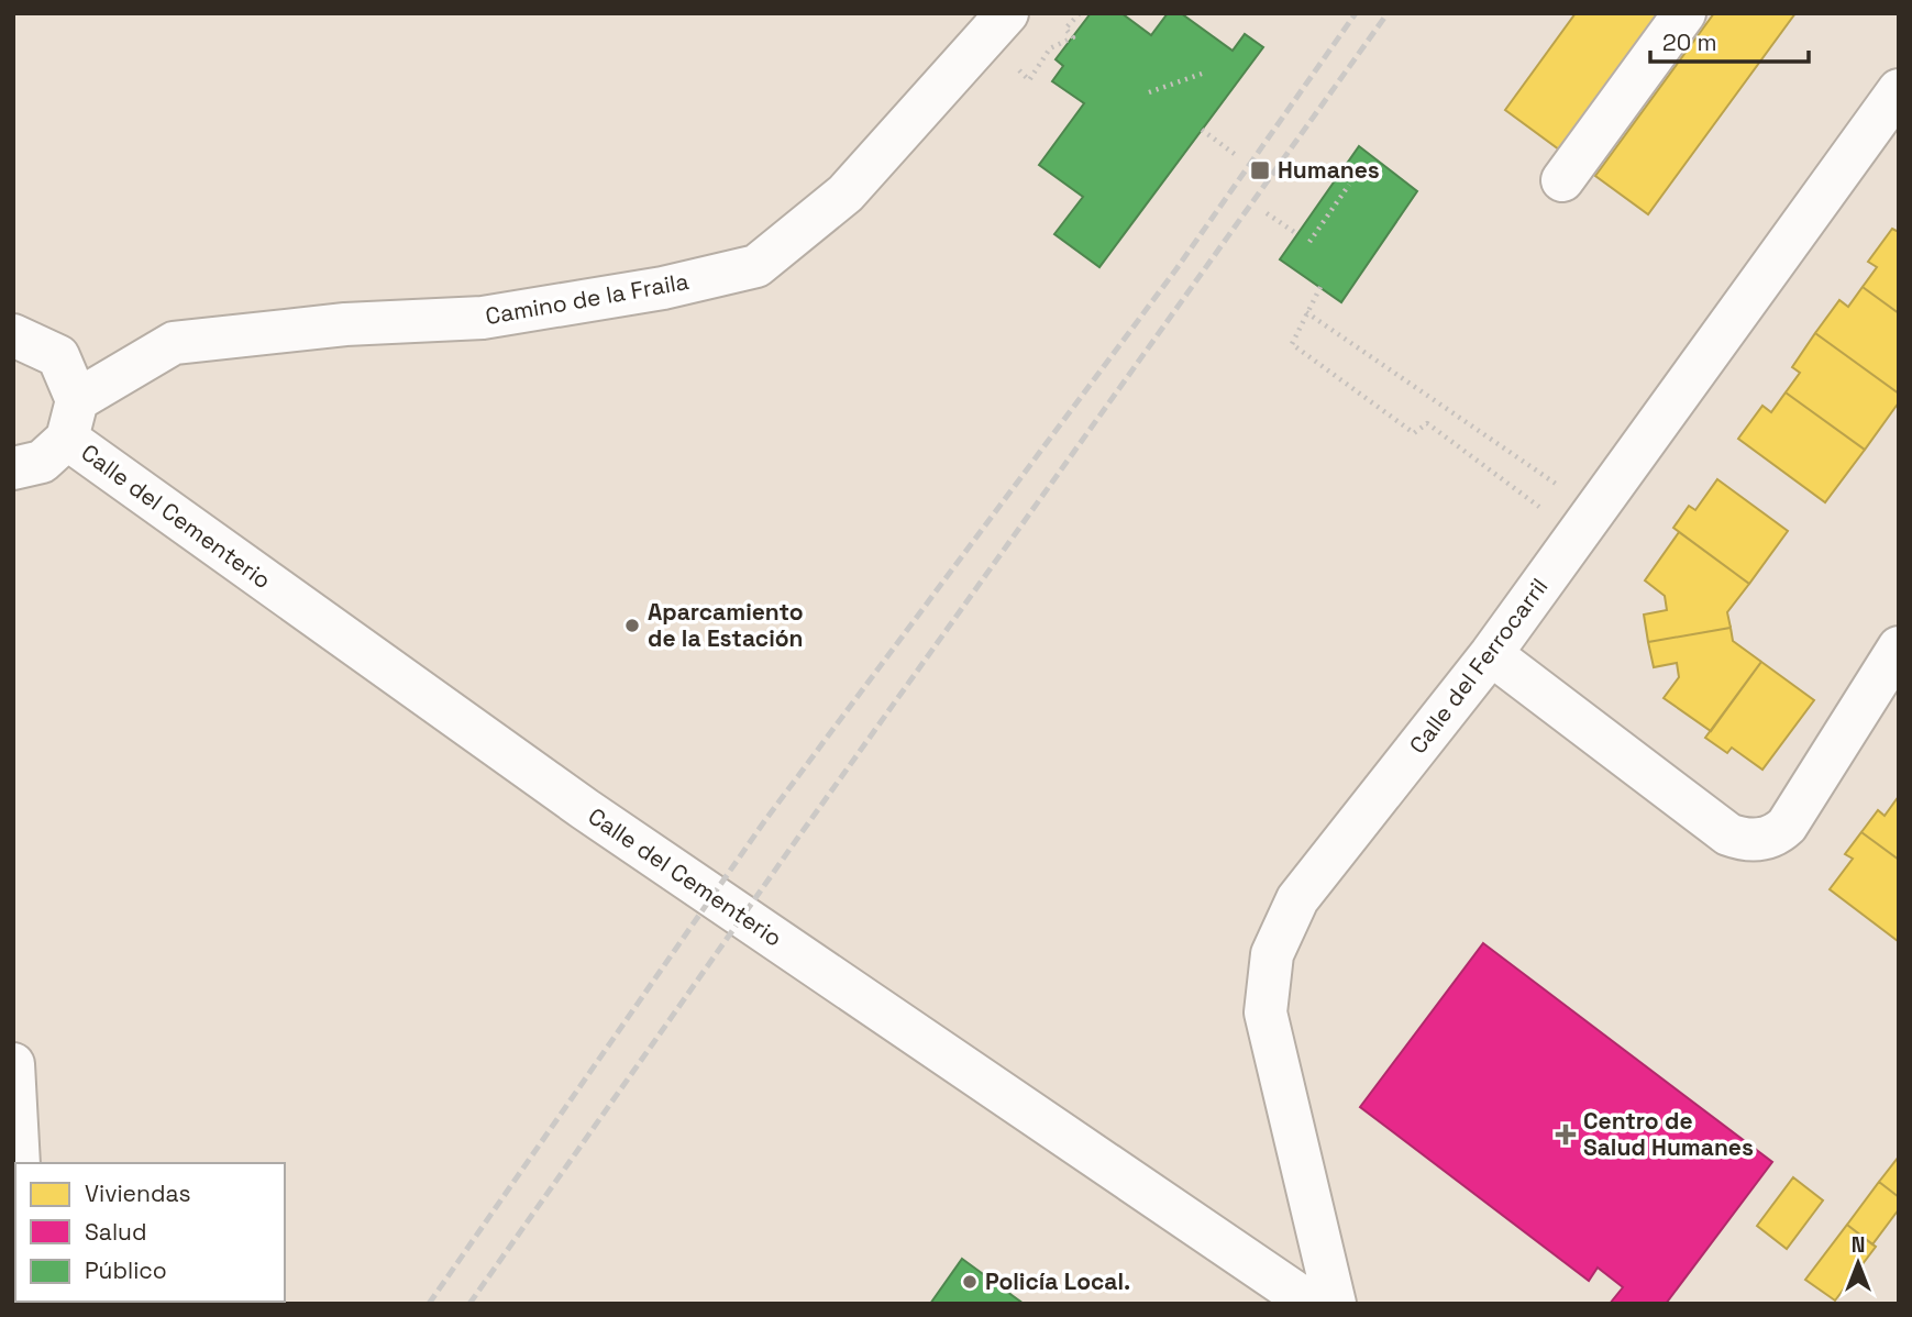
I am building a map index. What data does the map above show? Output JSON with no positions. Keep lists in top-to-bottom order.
{
  "streets": {
    "street": ["Camino de la Fraila", "Calle del Cementerio", "Calle del Ferrocarril"]
  },
  "crossings": [
    ["Camino de la Fraila", "Calle del Cementerio"]
  ],
  "places": {
    "transit": ["Humanes"],
    "other": ["Aparcamiento de la Estación", "Policía Local."],
    "health": ["Centro de Salud Humanes"]
  },
  "legend": ["Viviendas", "Salud", "Público"],
  "scale_bar": "20 m",
  "north": "top"
}
